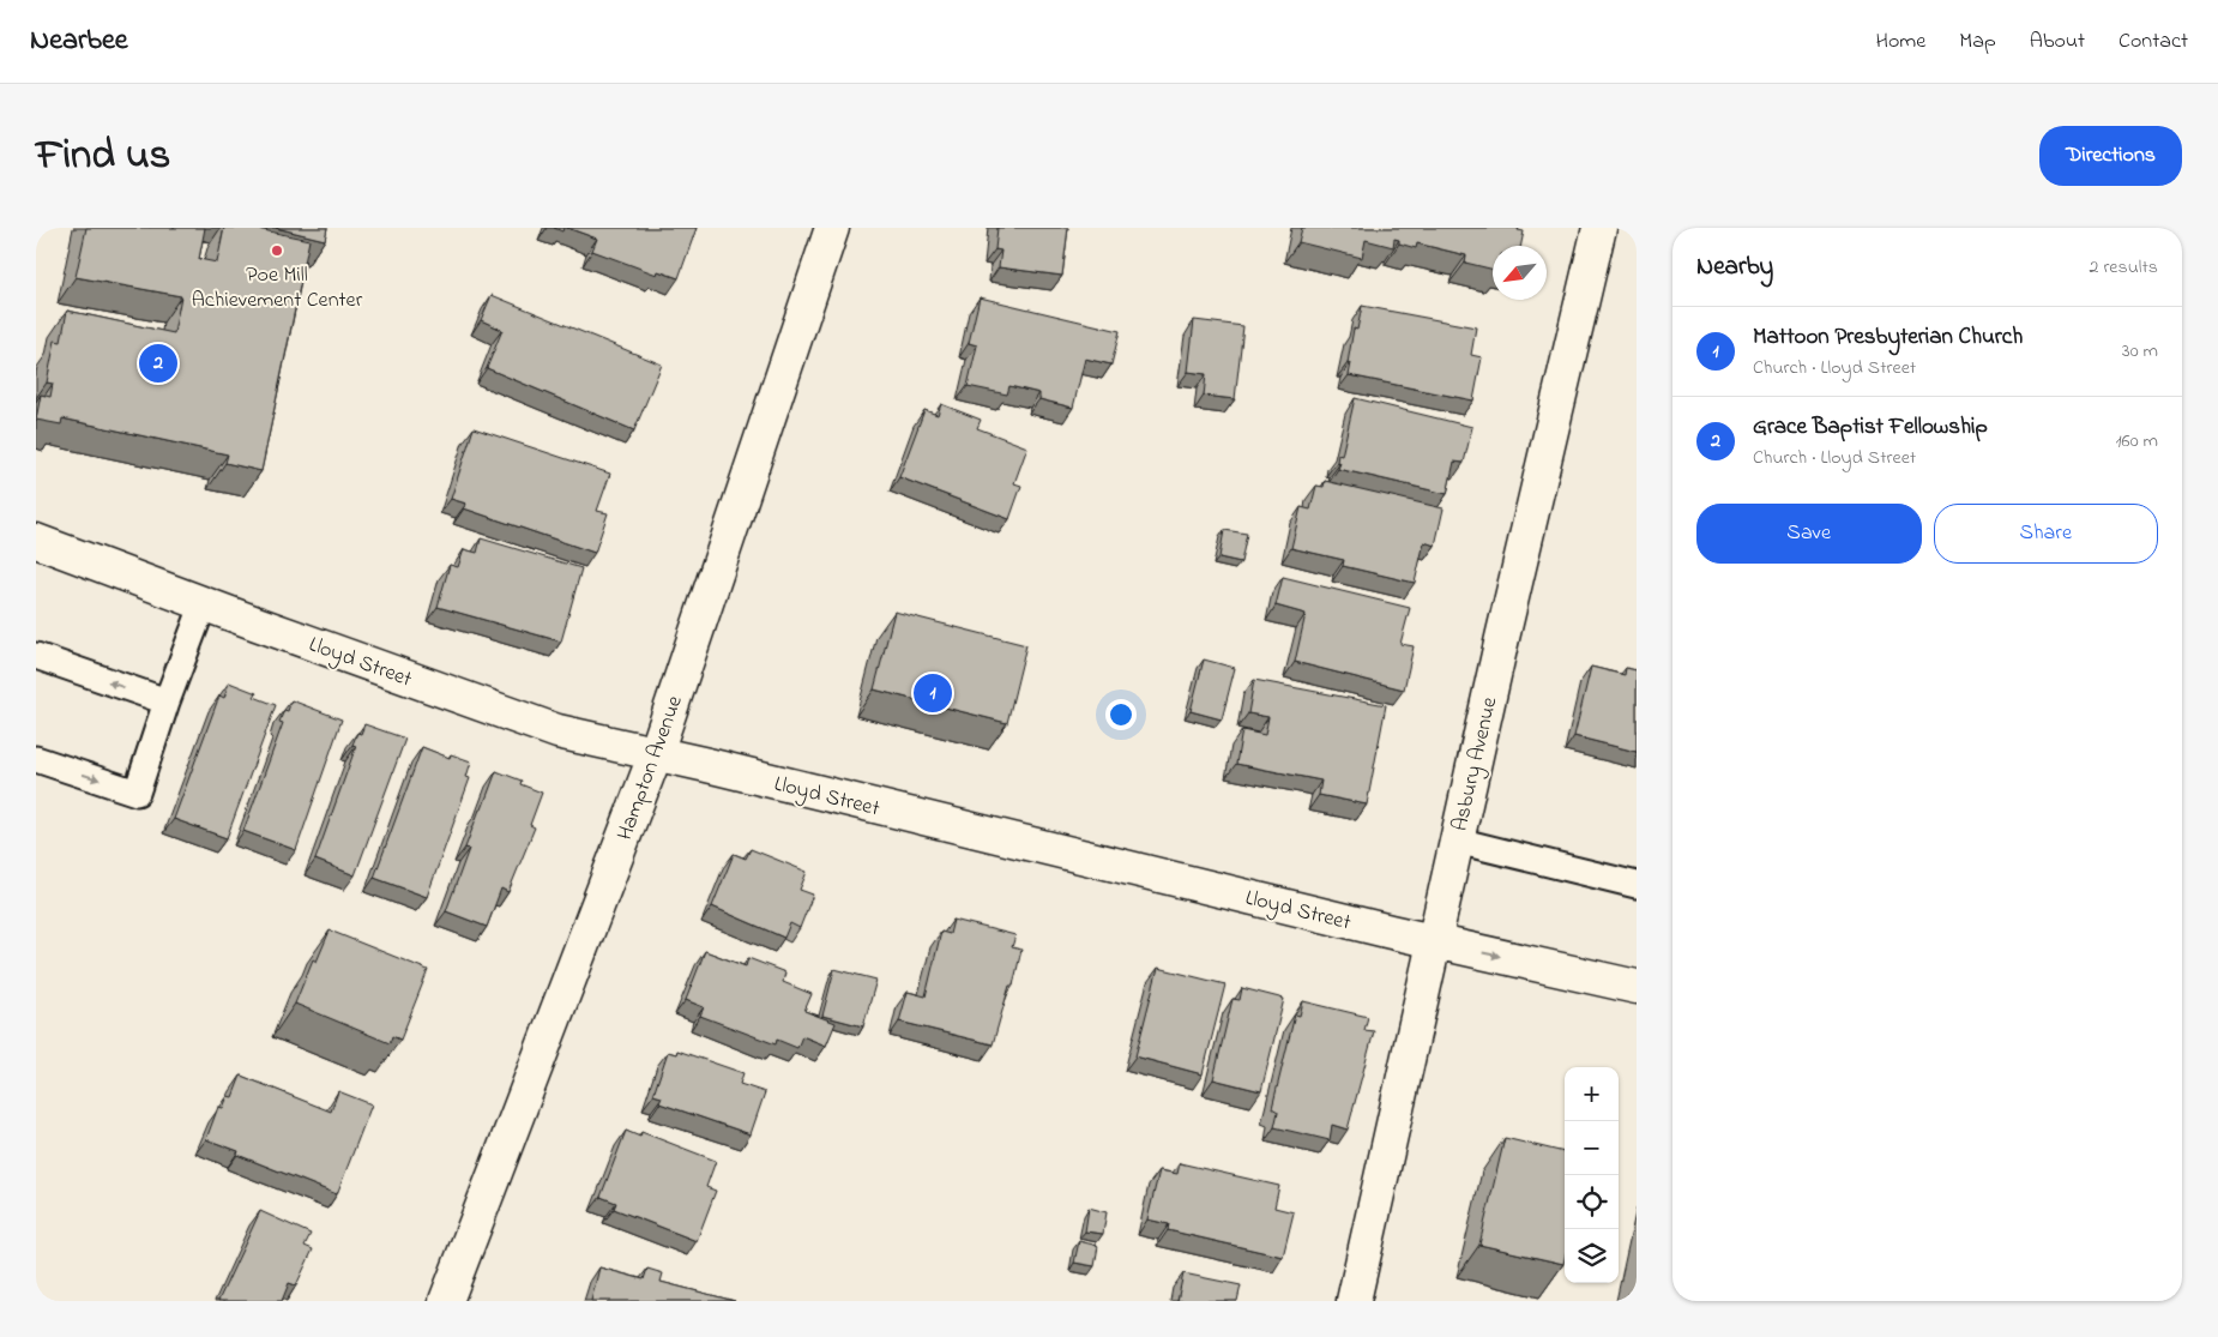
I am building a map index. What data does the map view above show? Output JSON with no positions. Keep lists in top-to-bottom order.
{
  "streets": {
    "street": ["Lloyd Street", "Asbury Avenue", "Hampton Avenue"]
  },
  "crossings": [
    ["Lloyd Street", "Asbury Avenue"],
    ["Lloyd Street", "Hampton Avenue"]
  ],
  "places": ["Poe Mill Achievement Center"],
  "north": "bottom left",
  "page": {
    "header": "Nearbee",
    "nav": [
      "Home",
      "Map",
      "About",
      "Contact"
    ],
    "title": "Find us",
    "buttons": [
      "Directions",
      ["Save", "Share"]
    ],
    "heading": ["Nearby", "2 results"],
    "list": [
      {
        "mark": "1",
        "name": "Mattoon Presbyterian Church",
        "note": "Church · Lloyd Street",
        "value": "30 m"
      },
      {
        "mark": "2",
        "name": "Grace Baptist Fellowship",
        "note": "Church · Lloyd Street",
        "value": "160 m"
      }
    ],
    "pins": ["2", "1"],
    "map_buttons": ["+", "−"]
  }
}
